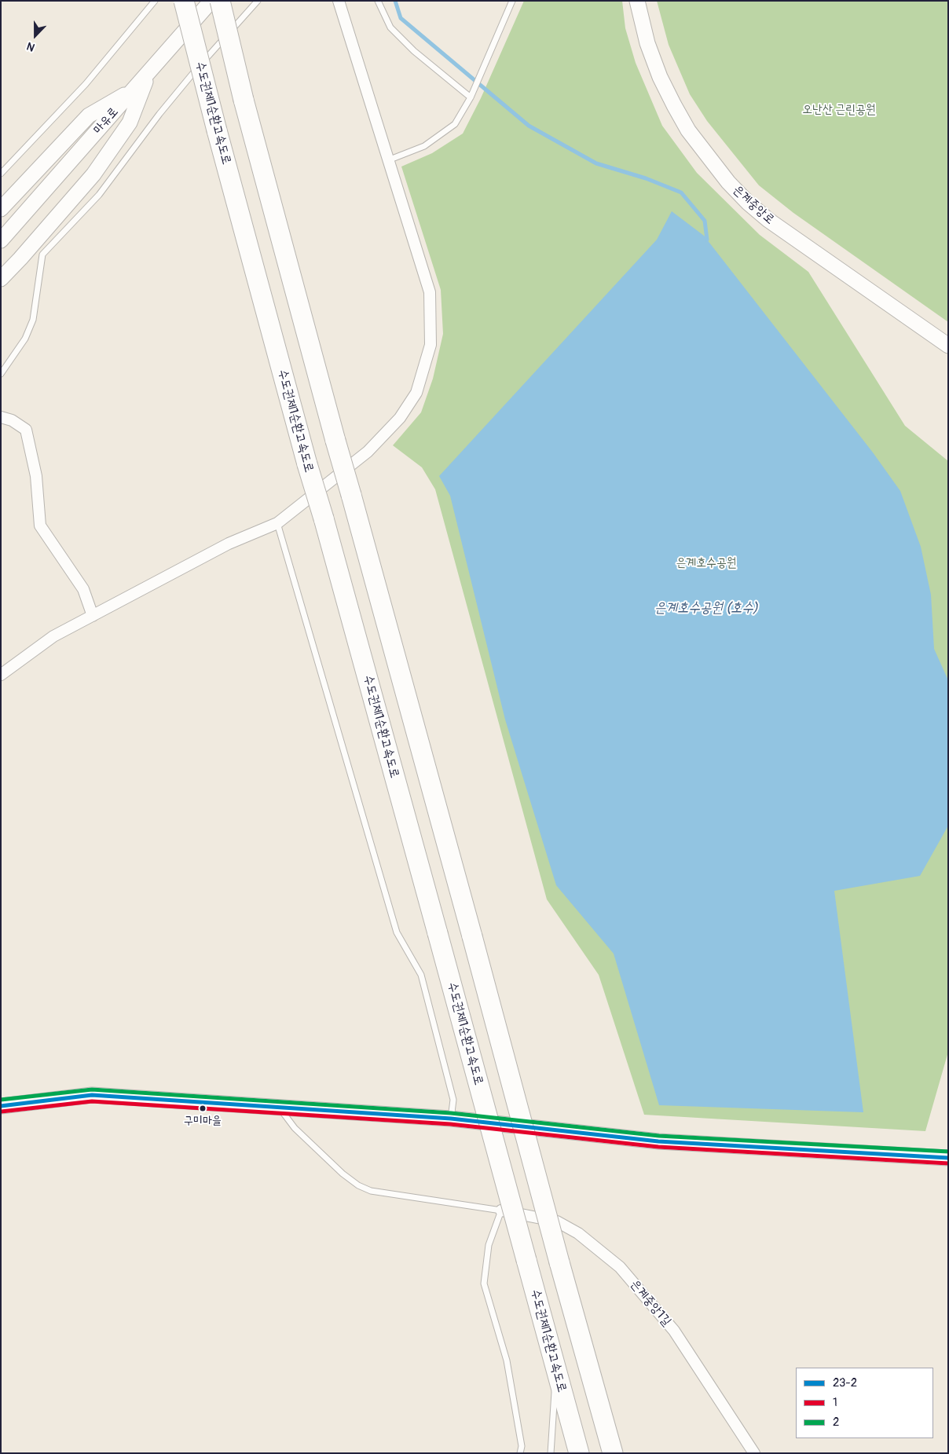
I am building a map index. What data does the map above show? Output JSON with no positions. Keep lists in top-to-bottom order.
{
  "streets": {
    "highway": ["수도권제1순환고속도로"],
    "street": ["마유로", "은계중앙로", "은계중앙1길"]
  },
  "water": ["은계호수공원 (호수)"],
  "parks": ["오난산 근린공원", "은계호수공원"],
  "places": ["구미마을"],
  "lines": ["transit line 2", "transit line 23-2", "transit line 1"],
  "legend": ["23-2", "1", "2"],
  "north": "bottom"
}
